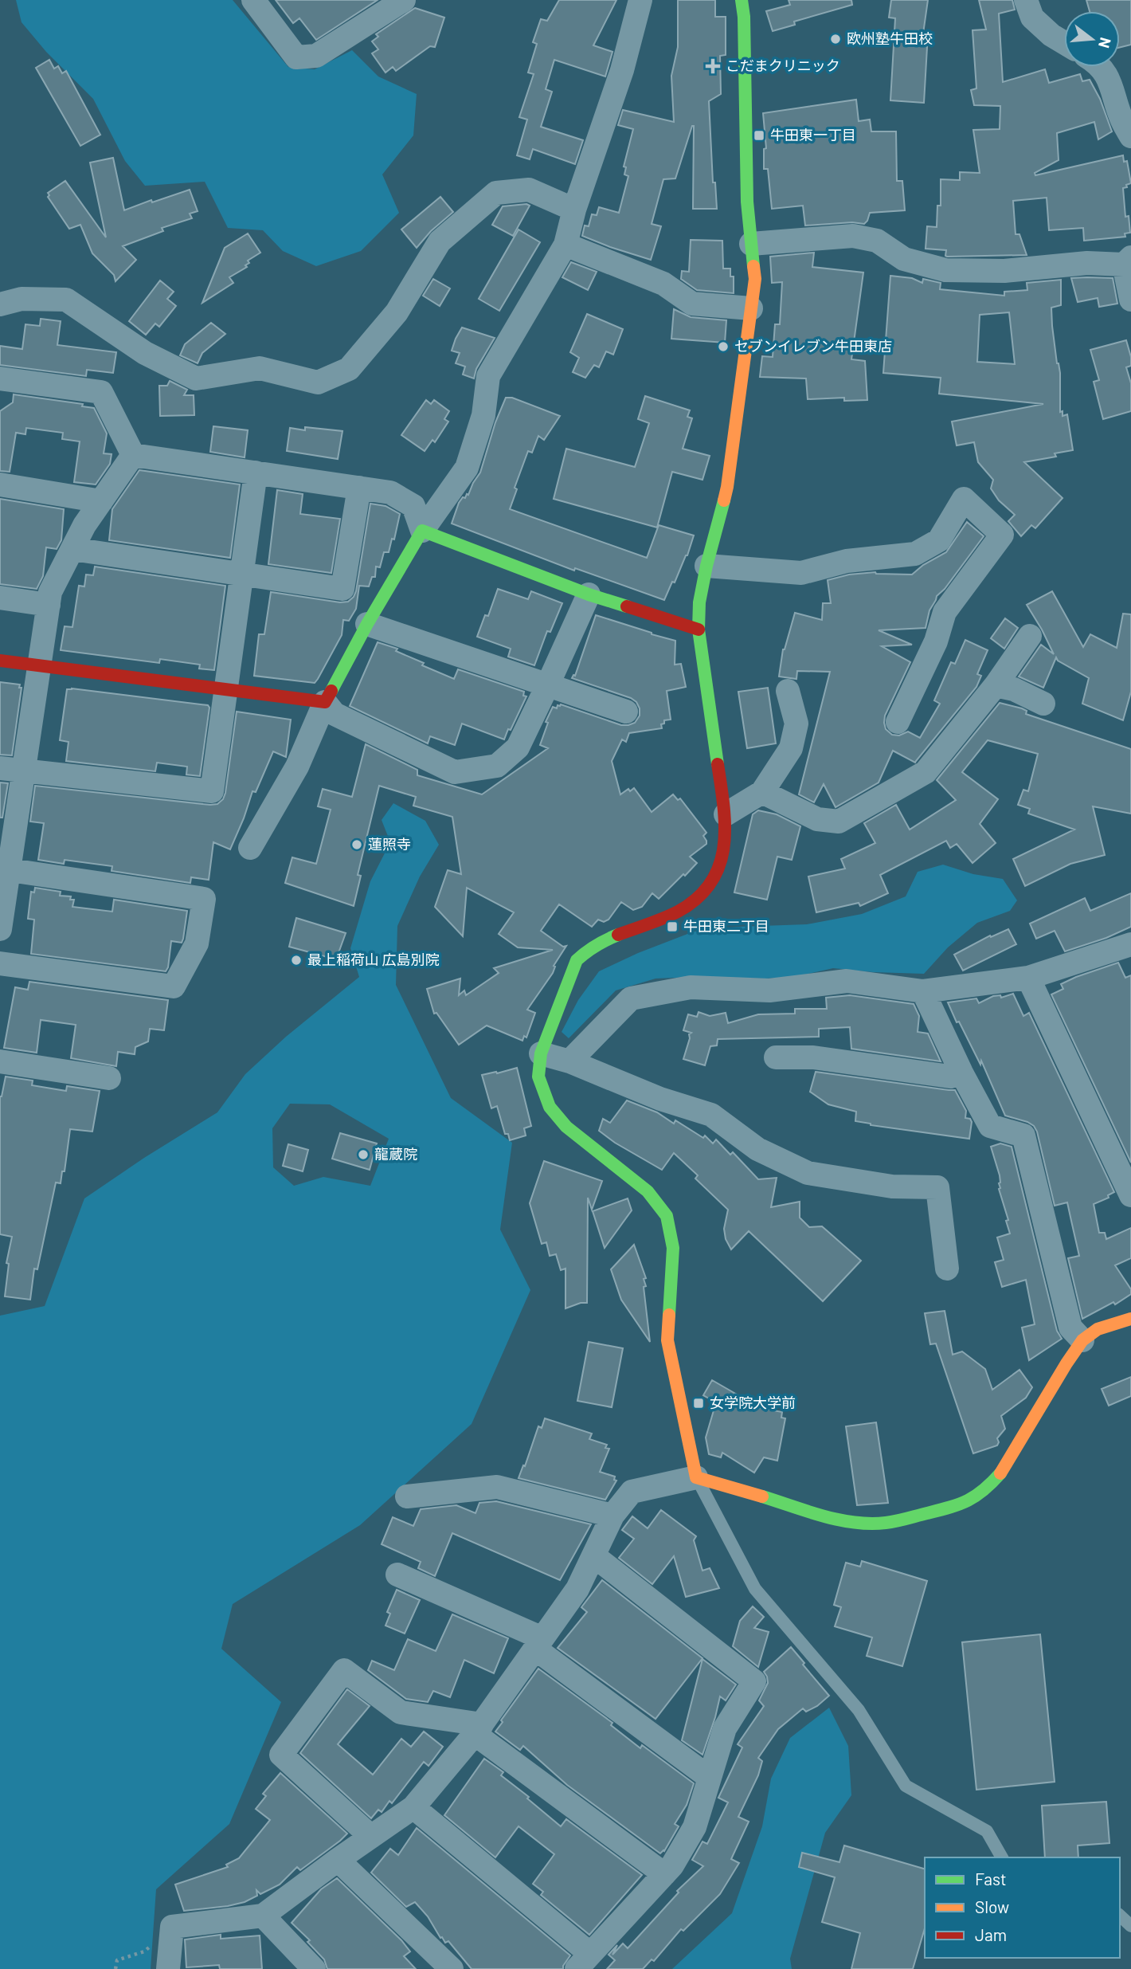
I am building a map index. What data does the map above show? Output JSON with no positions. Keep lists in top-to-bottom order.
{
  "places": {
    "other": [
      "欧州塾牛田校",
      "セブンイレブン牛田東店",
      "蓮照寺",
      "最上稲荷山 広島別院",
      "龍蔵院"
    ],
    "health": ["こだまクリニック"],
    "transit": ["牛田東一丁目", "牛田東二丁目", "女学院大学前"]
  },
  "legend": ["Fast", "Slow", "Jam"],
  "north": "right"
}
